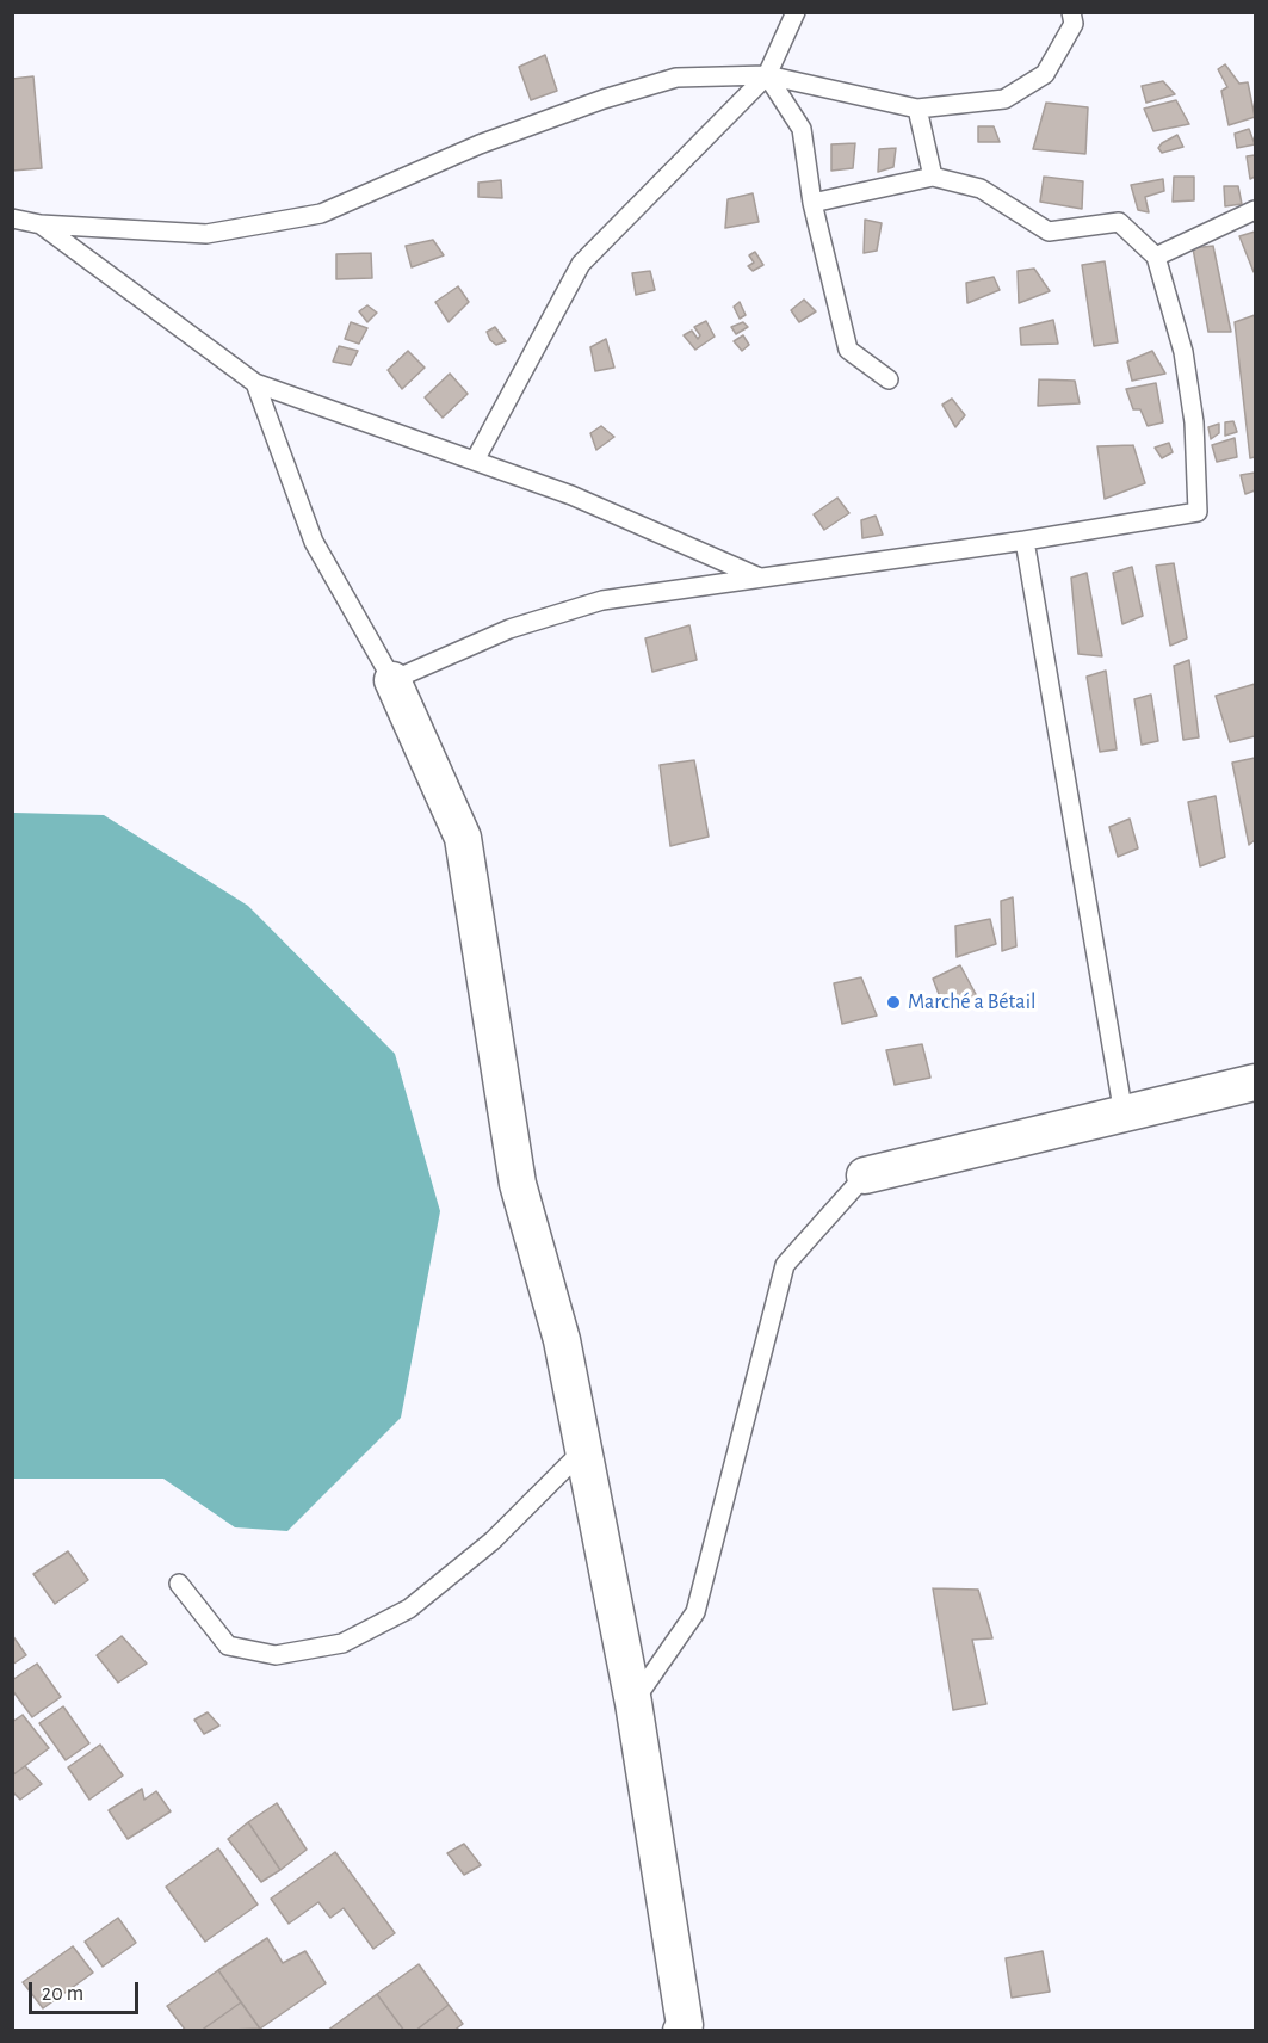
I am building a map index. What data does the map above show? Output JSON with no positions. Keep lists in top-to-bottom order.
{
  "places": ["Marché a Bétail"],
  "scale_bar": "20 m"
}
